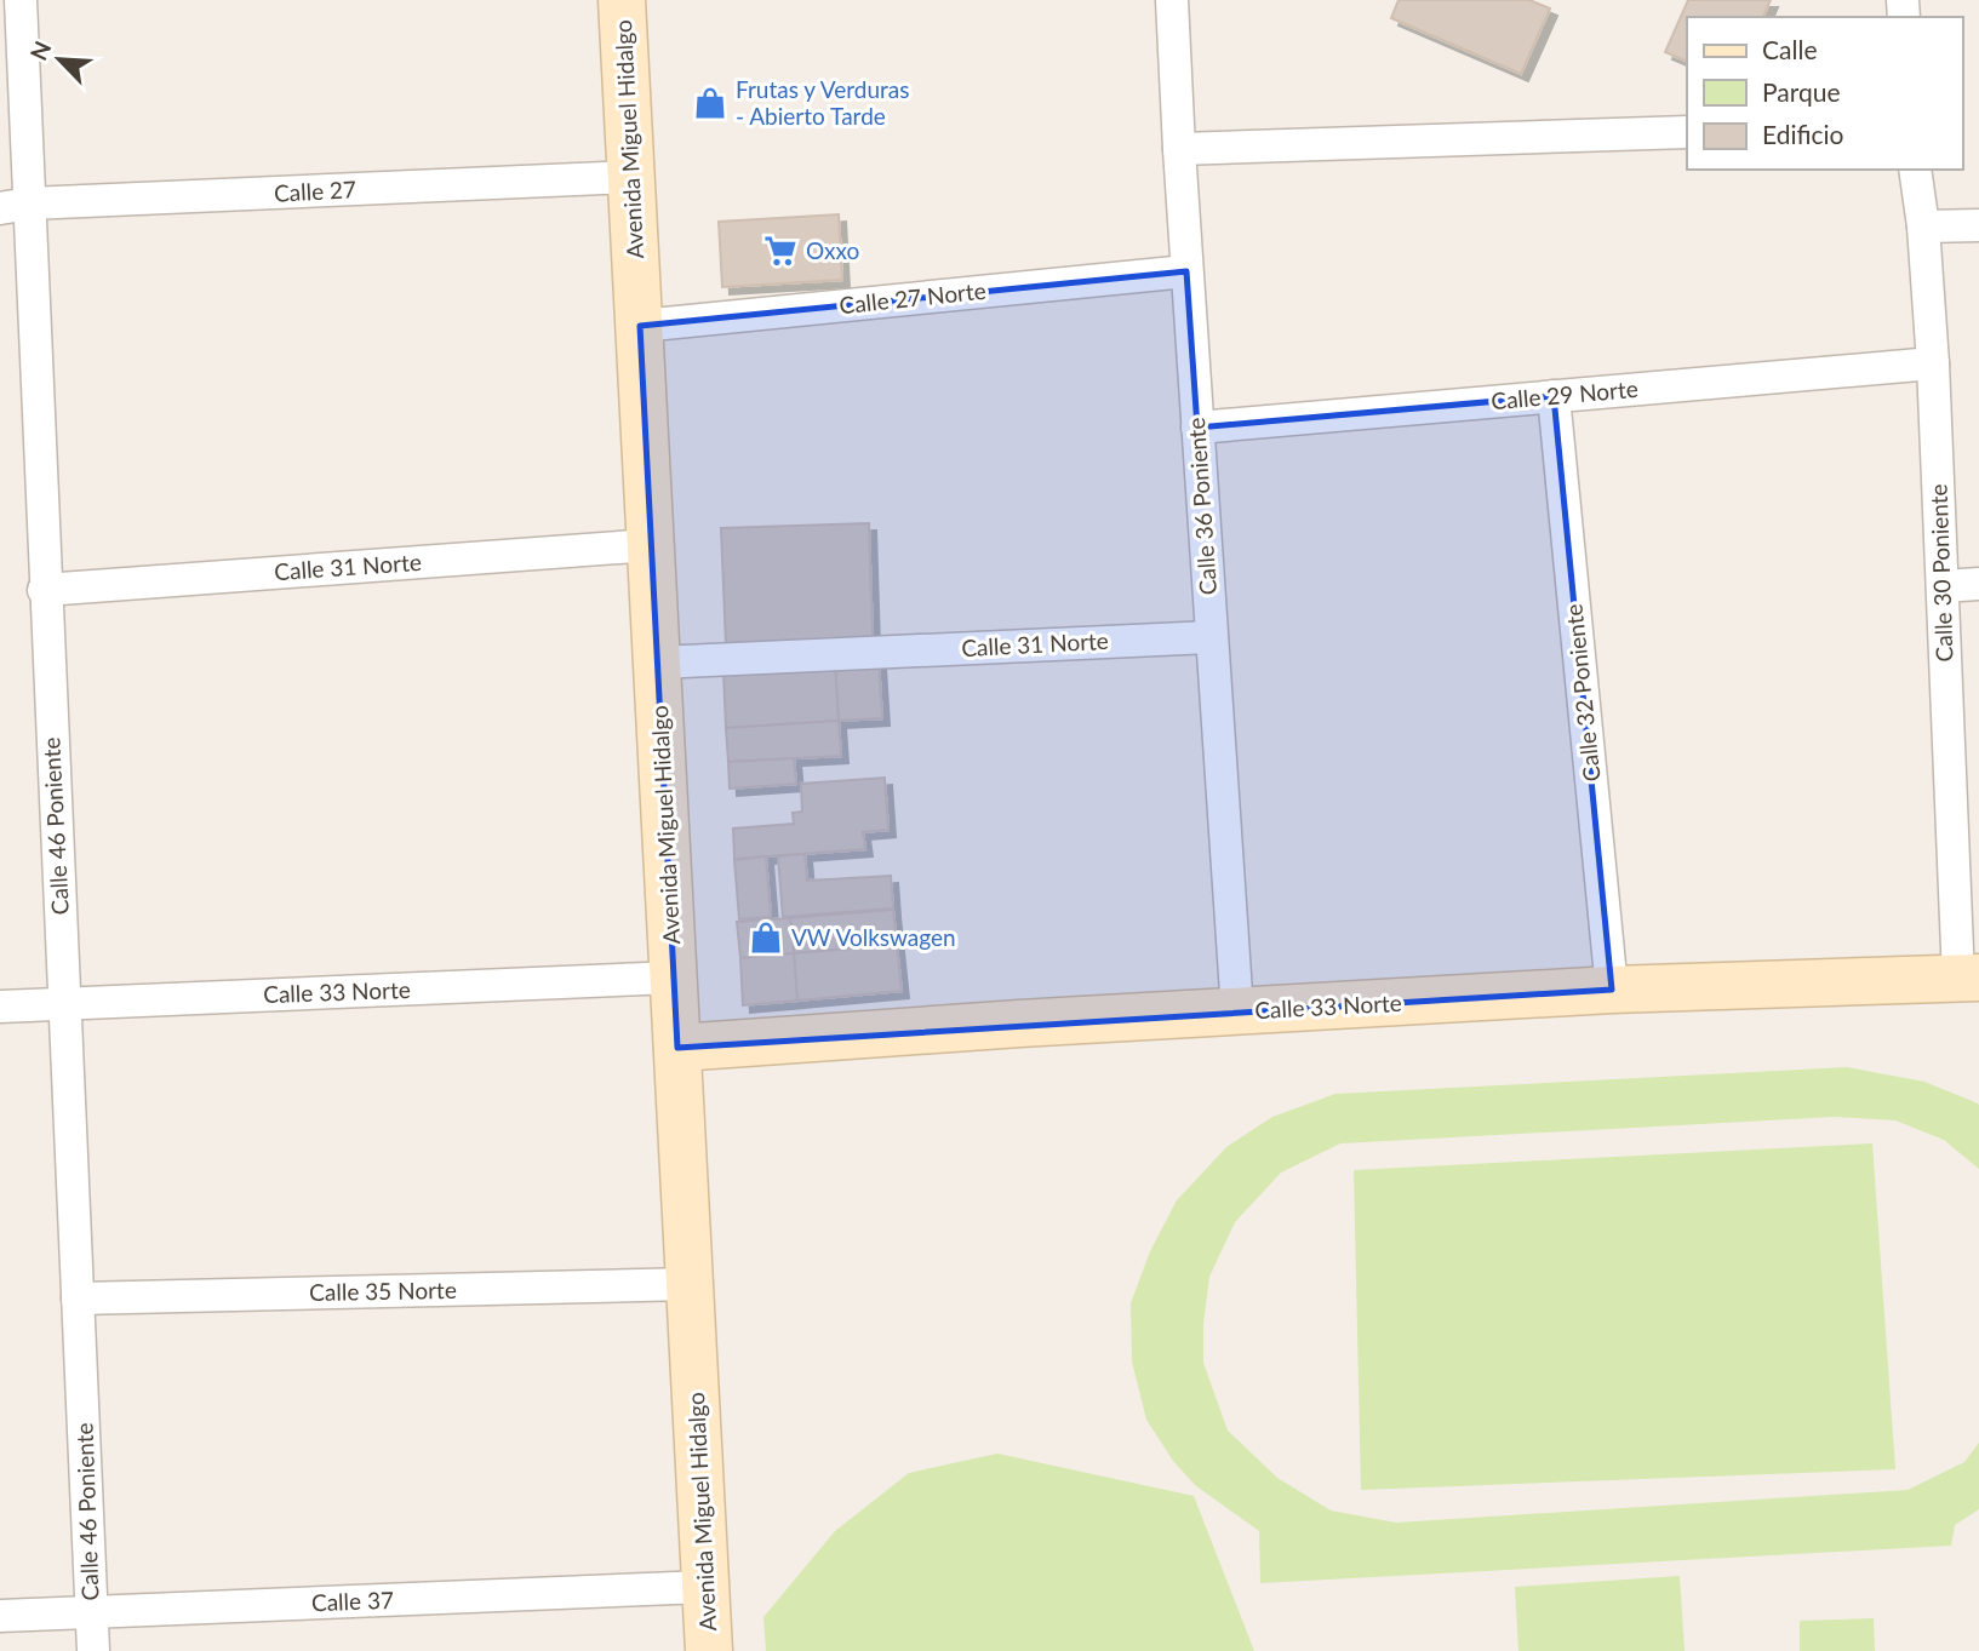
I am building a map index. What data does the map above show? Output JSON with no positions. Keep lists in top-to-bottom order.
{
  "streets": {
    "main road": ["Avenida Miguel Hidalgo", "Calle 33 Norte"],
    "street": [
      "Calle 27",
      "Calle 27 Norte",
      "Calle 29 Norte",
      "Calle 36 Poniente",
      "Calle 31 Norte",
      "Calle 30 Poniente",
      "Calle 32 Poniente",
      "Calle 46 Poniente",
      "Calle 35 Norte",
      "Calle 37"
    ]
  },
  "crossings": [
    ["Avenida Miguel Hidalgo", "Calle 27"],
    ["Avenida Miguel Hidalgo", "Calle 27 Norte"],
    ["Avenida Miguel Hidalgo", "Calle 31 Norte"],
    ["Avenida Miguel Hidalgo", "Calle 33 Norte"],
    ["Avenida Miguel Hidalgo", "Calle 35 Norte"],
    ["Avenida Miguel Hidalgo", "Calle 37"],
    ["Calle 27", "Calle 46 Poniente"],
    ["Calle 27 Norte", "Calle 36 Poniente"],
    ["Calle 29 Norte", "Calle 36 Poniente"],
    ["Calle 29 Norte", "Calle 30 Poniente"],
    ["Calle 29 Norte", "Calle 32 Poniente"],
    ["Calle 36 Poniente", "Calle 31 Norte"],
    ["Calle 36 Poniente", "Calle 33 Norte"],
    ["Calle 31 Norte", "Calle 46 Poniente"],
    ["Calle 30 Poniente", "Calle 33 Norte"],
    ["Calle 32 Poniente", "Calle 33 Norte"],
    ["Calle 46 Poniente", "Calle 33 Norte"],
    ["Calle 46 Poniente", "Calle 35 Norte"],
    ["Calle 46 Poniente", "Calle 37"]
  ],
  "places": {
    "shop": ["Frutas y Verduras - Abierto Tarde", "VW Volkswagen"],
    "supermarket": ["Oxxo"]
  },
  "legend": ["Calle", "Parque", "Edificio"],
  "north": "top left"
}
